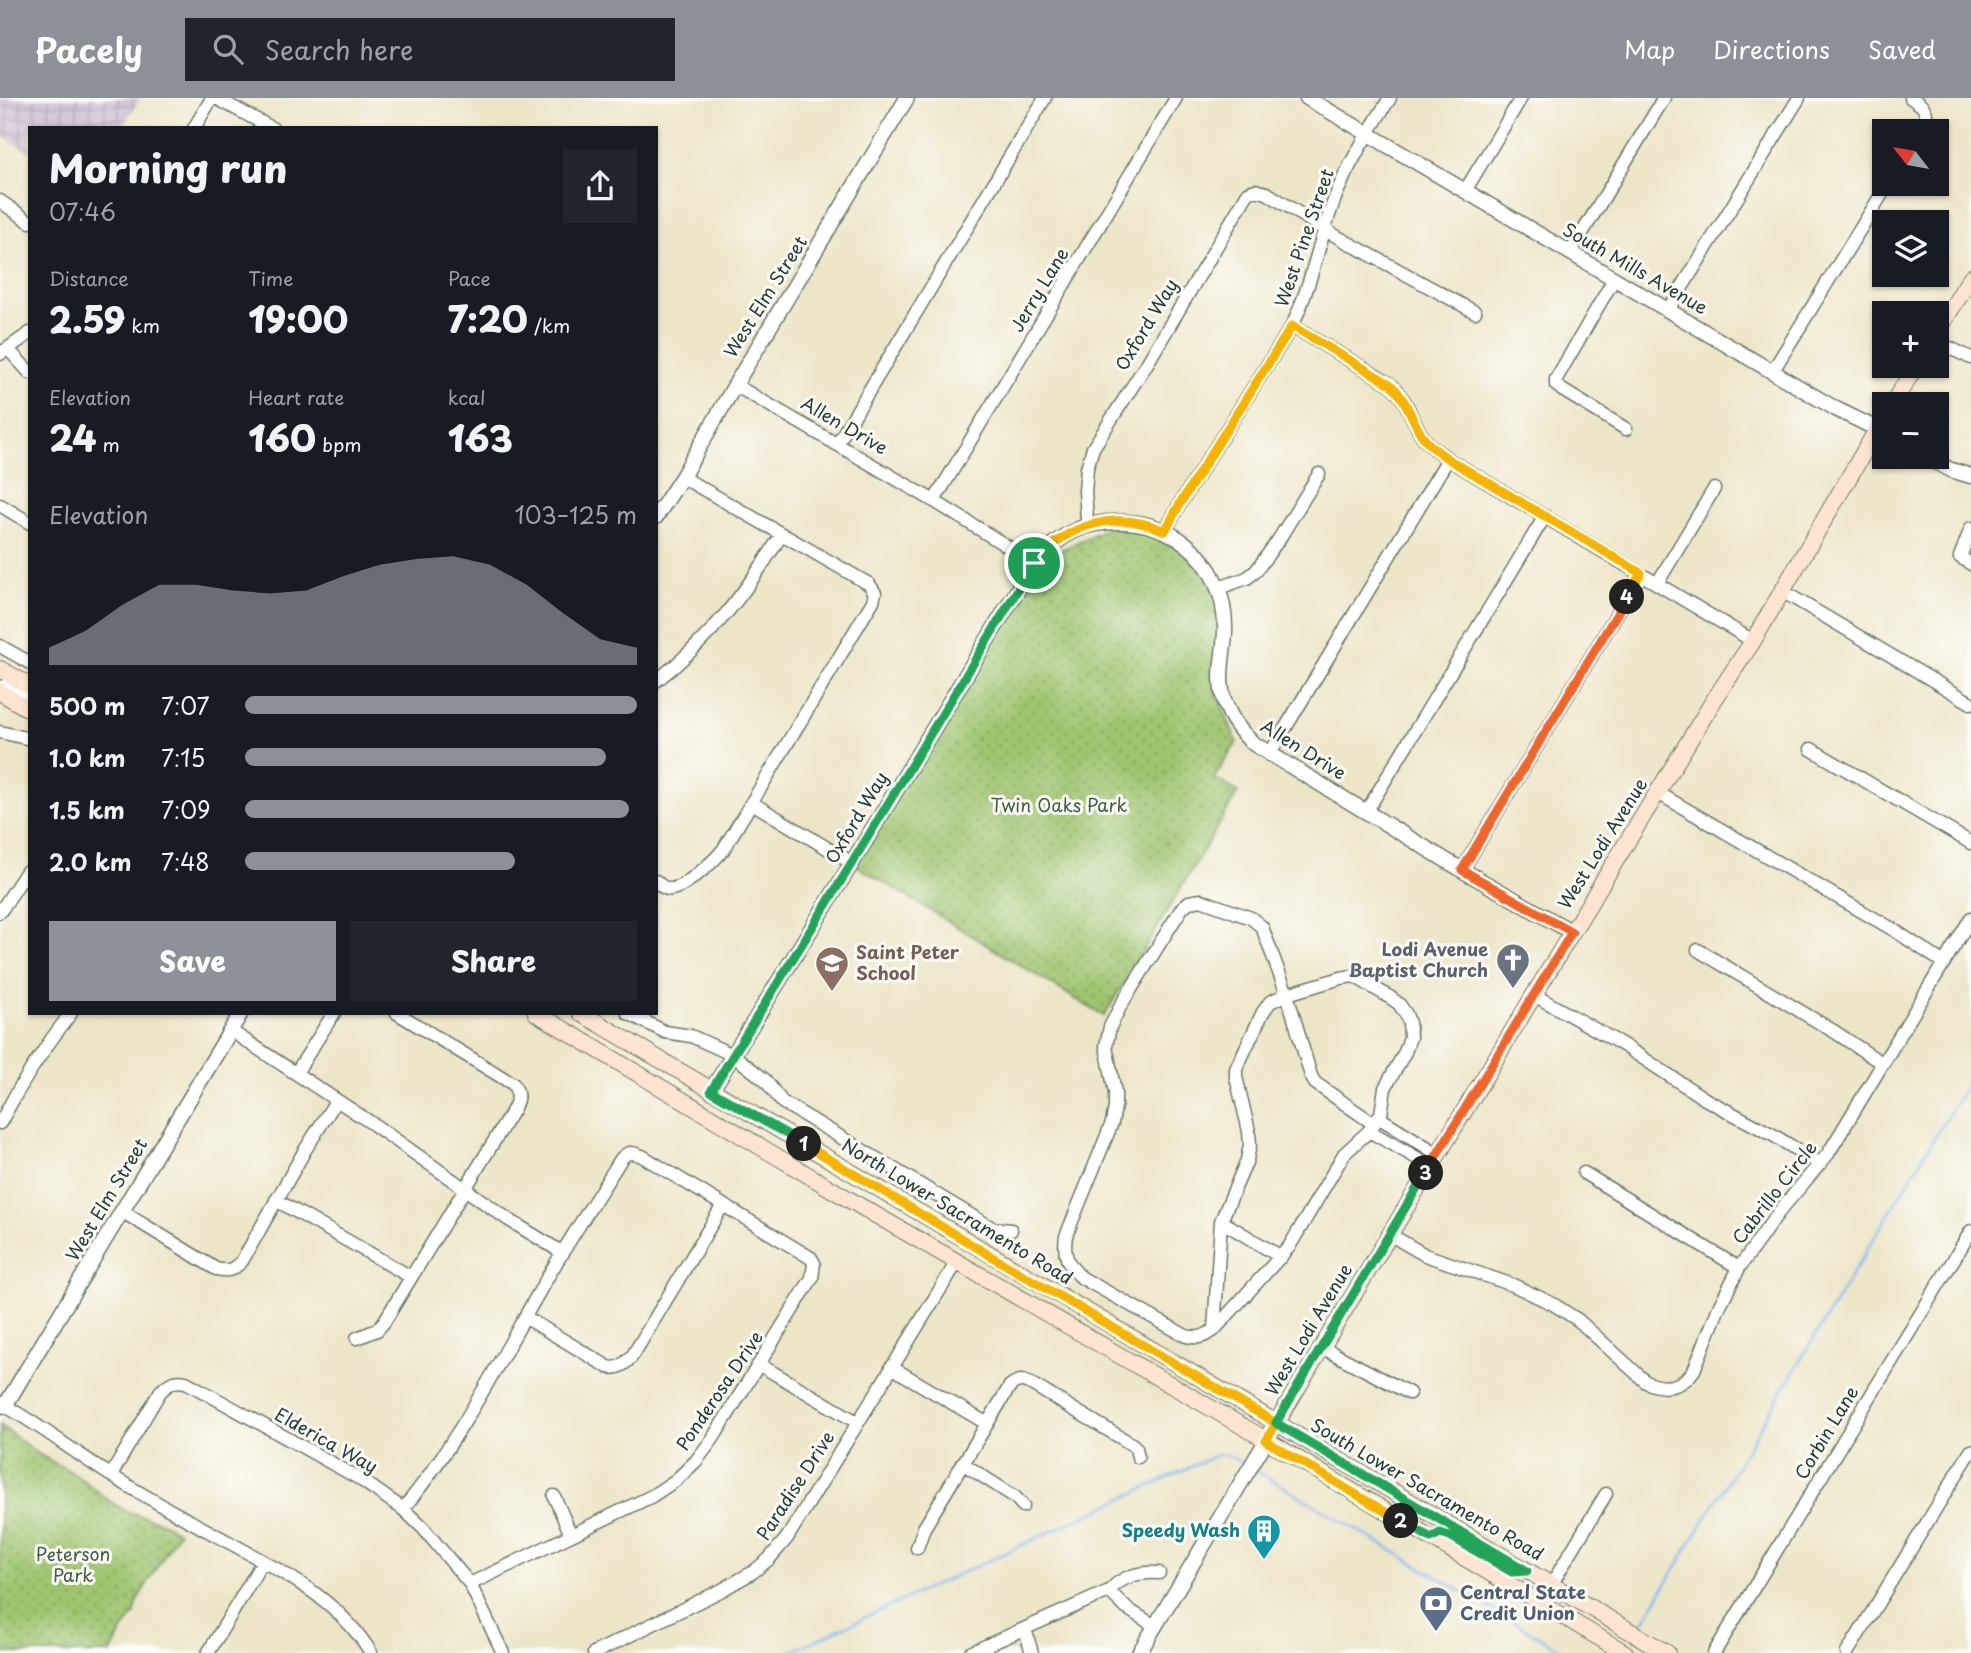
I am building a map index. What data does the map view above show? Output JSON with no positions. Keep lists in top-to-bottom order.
{
  "streets": {
    "main road": ["West Lodi Avenue", "North Lower Sacramento Road", "South Lower Sacramento Road"],
    "street": [
      "West Pine Street",
      "South Mills Avenue",
      "Jerry Lane",
      "West Elm Street",
      "Oxford Way",
      "Allen Drive",
      "Cabrillo Circle",
      "Ponderosa Drive",
      "Corbin Lane",
      "Elderica Way",
      "Paradise Drive"
    ]
  },
  "crossings": [
    ["West Pine Street", "South Mills Avenue"],
    ["West Pine Street", "Oxford Way"],
    ["West Pine Street", "Allen Drive"],
    ["Jerry Lane", "Allen Drive"],
    ["West Elm Street", "Allen Drive"],
    ["Oxford Way", "Allen Drive"],
    ["Oxford Way", "North Lower Sacramento Road"],
    ["Allen Drive", "West Lodi Avenue"],
    ["West Lodi Avenue", "Cabrillo Circle"],
    ["West Lodi Avenue", "North Lower Sacramento Road"],
    ["West Lodi Avenue", "South Lower Sacramento Road"],
    ["North Lower Sacramento Road", "South Lower Sacramento Road"],
    ["Ponderosa Drive", "Elderica Way"]
  ],
  "parks": ["Twin Oaks Park", "Peterson Park"],
  "places": {
    "church": ["Lodi Avenue Baptist Church"],
    "school or university": ["Saint Peter School"],
    "building": ["Speedy Wash"],
    "bank": ["Central State Credit Union"]
  },
  "north": "top left",
  "page": {
    "header": "Pacely",
    "search": "Search here",
    "nav": ["Map", "Directions", "Saved"],
    "map_buttons": ["+", "−"],
    "heading": ["Morning run", "07:46"],
    "stats": [
      ["Distance", "2.59 km"],
      ["Time", "19:00"],
      ["Pace", "7:20 /km"],
      ["Elevation", "24 m"],
      ["Heart rate", "160 bpm"],
      ["kcal", "163"]
    ],
    "chart": ["Elevation", "103–125 m"],
    "pins": [
      "4",
      "1",
      "3",
      "2"
    ],
    "list": [
      {
        "name": "500 m",
        "note": "7:07"
      },
      {
        "name": "1.0 km",
        "note": "7:15"
      },
      {
        "name": "1.5 km",
        "note": "7:09"
      },
      {
        "name": "2.0 km",
        "note": "7:48"
      }
    ],
    "buttons": ["Save", "Share"]
  }
}
